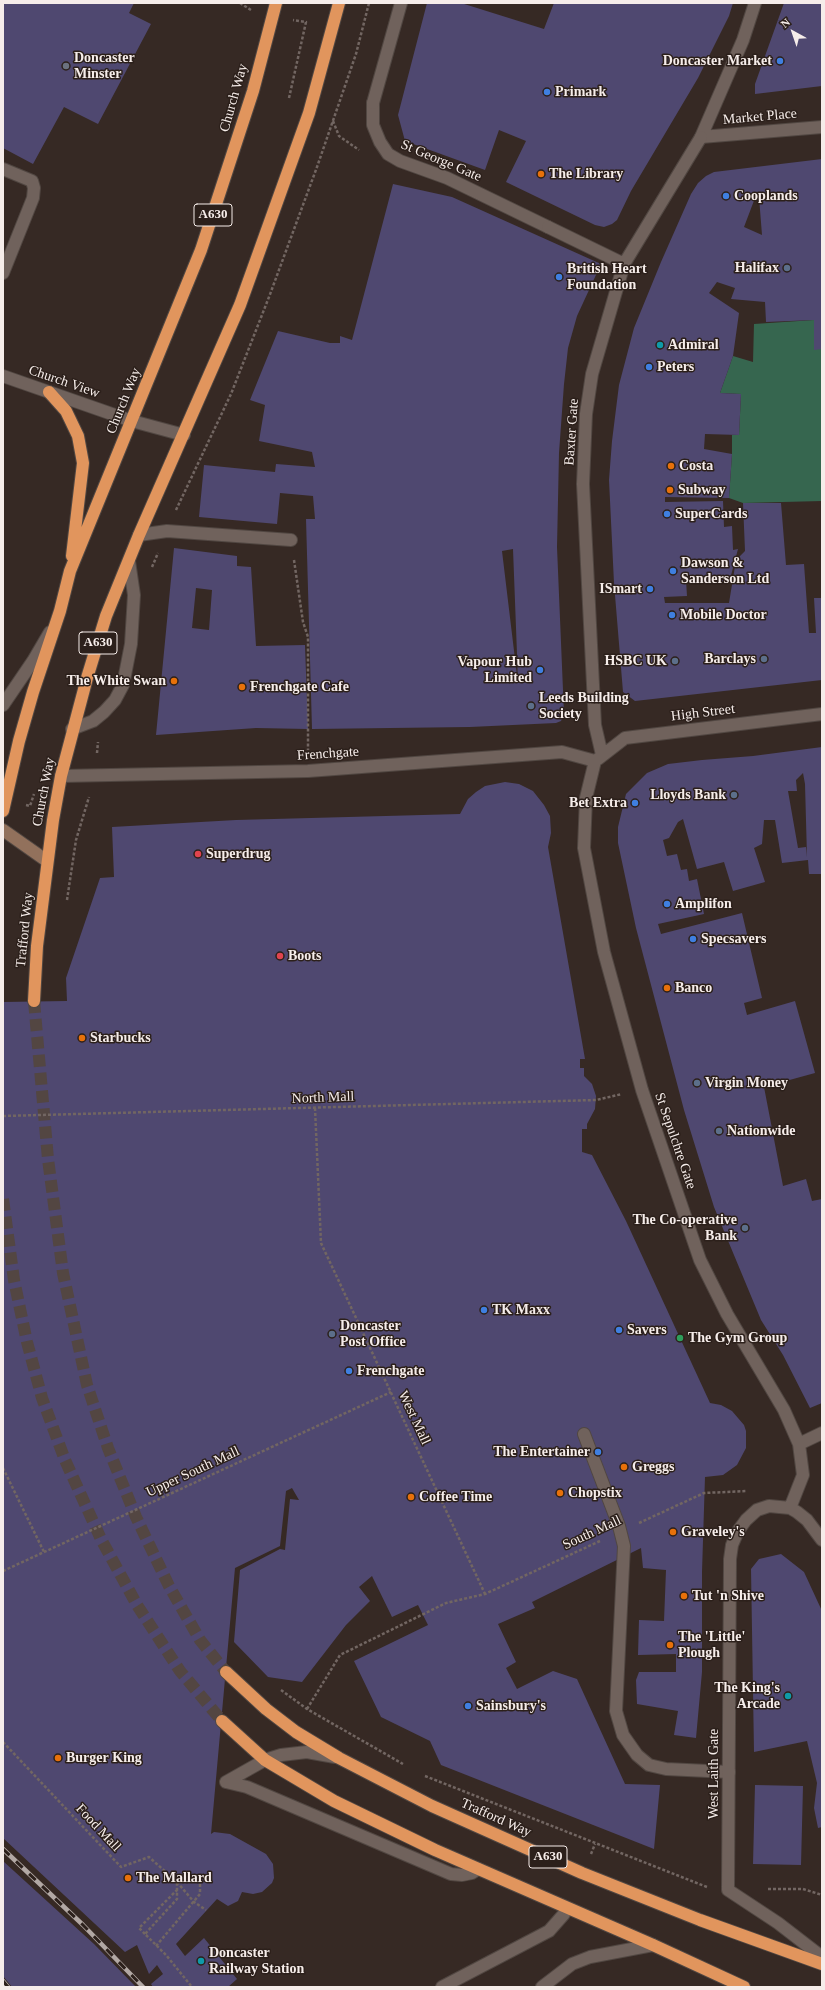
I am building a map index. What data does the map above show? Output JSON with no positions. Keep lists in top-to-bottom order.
{
  "streets": {
    "highway": ["Church Way", "A630", "Trafford Way"],
    "street": [
      "Market Place",
      "St George Gate",
      "Church View",
      "Baxter Gate",
      "High Street",
      "Frenchgate",
      "St Sepulchre Gate",
      "West Laith Gate"
    ],
    "path": [
      "North Mall",
      "West Mall",
      "Upper South Mall",
      "South Mall",
      "Food Mall"
    ]
  },
  "crossings": [
    ["Church Way", "Church View"],
    ["Church Way", "Frenchgate"],
    ["Church Way", "Trafford Way"],
    ["Market Place", "Baxter Gate"],
    ["St George Gate", "Baxter Gate"],
    ["Baxter Gate", "High Street"],
    ["Baxter Gate", "Frenchgate"],
    ["Baxter Gate", "St Sepulchre Gate"],
    ["High Street", "Frenchgate"],
    ["High Street", "St Sepulchre Gate"],
    ["Frenchgate", "St Sepulchre Gate"],
    ["North Mall", "St Sepulchre Gate"],
    ["North Mall", "West Mall"],
    ["West Mall", "Upper South Mall"],
    ["West Mall", "South Mall"],
    ["South Mall", "West Laith Gate"]
  ],
  "places": [
    "Doncaster Market",
    "Doncaster Minster",
    "Primark",
    "The Library",
    "Cooplands",
    "Halifax",
    "British Heart Foundation",
    "Admiral",
    "Peters",
    "Costa",
    "Subway",
    "SuperCards",
    "Dawson & Sanderson Ltd",
    "ISmart",
    "Mobile Doctor",
    "Barclays",
    "HSBC UK",
    "Vapour Hub Limited",
    "The White Swan",
    "Frenchgate Cafe",
    "Leeds Building Society",
    "Lloyds Bank",
    "Bet Extra",
    "Superdrug",
    "Amplifon",
    "Specsavers",
    "Boots",
    "Banco",
    "Starbucks",
    "Virgin Money",
    "Nationwide",
    "The Co-operative Bank",
    "TK Maxx",
    "Savers",
    "Doncaster Post Office",
    "The Gym Group",
    "Frenchgate",
    "The Entertainer",
    "Greggs",
    "Chopstix",
    "Coffee Time",
    "Graveley's",
    "Tut 'n Shive",
    "The 'Little' Plough",
    "The King's Arcade",
    "Sainsbury's",
    "Burger King",
    "The Mallard",
    "Doncaster Railway Station"
  ],
  "north": "top left"
}
